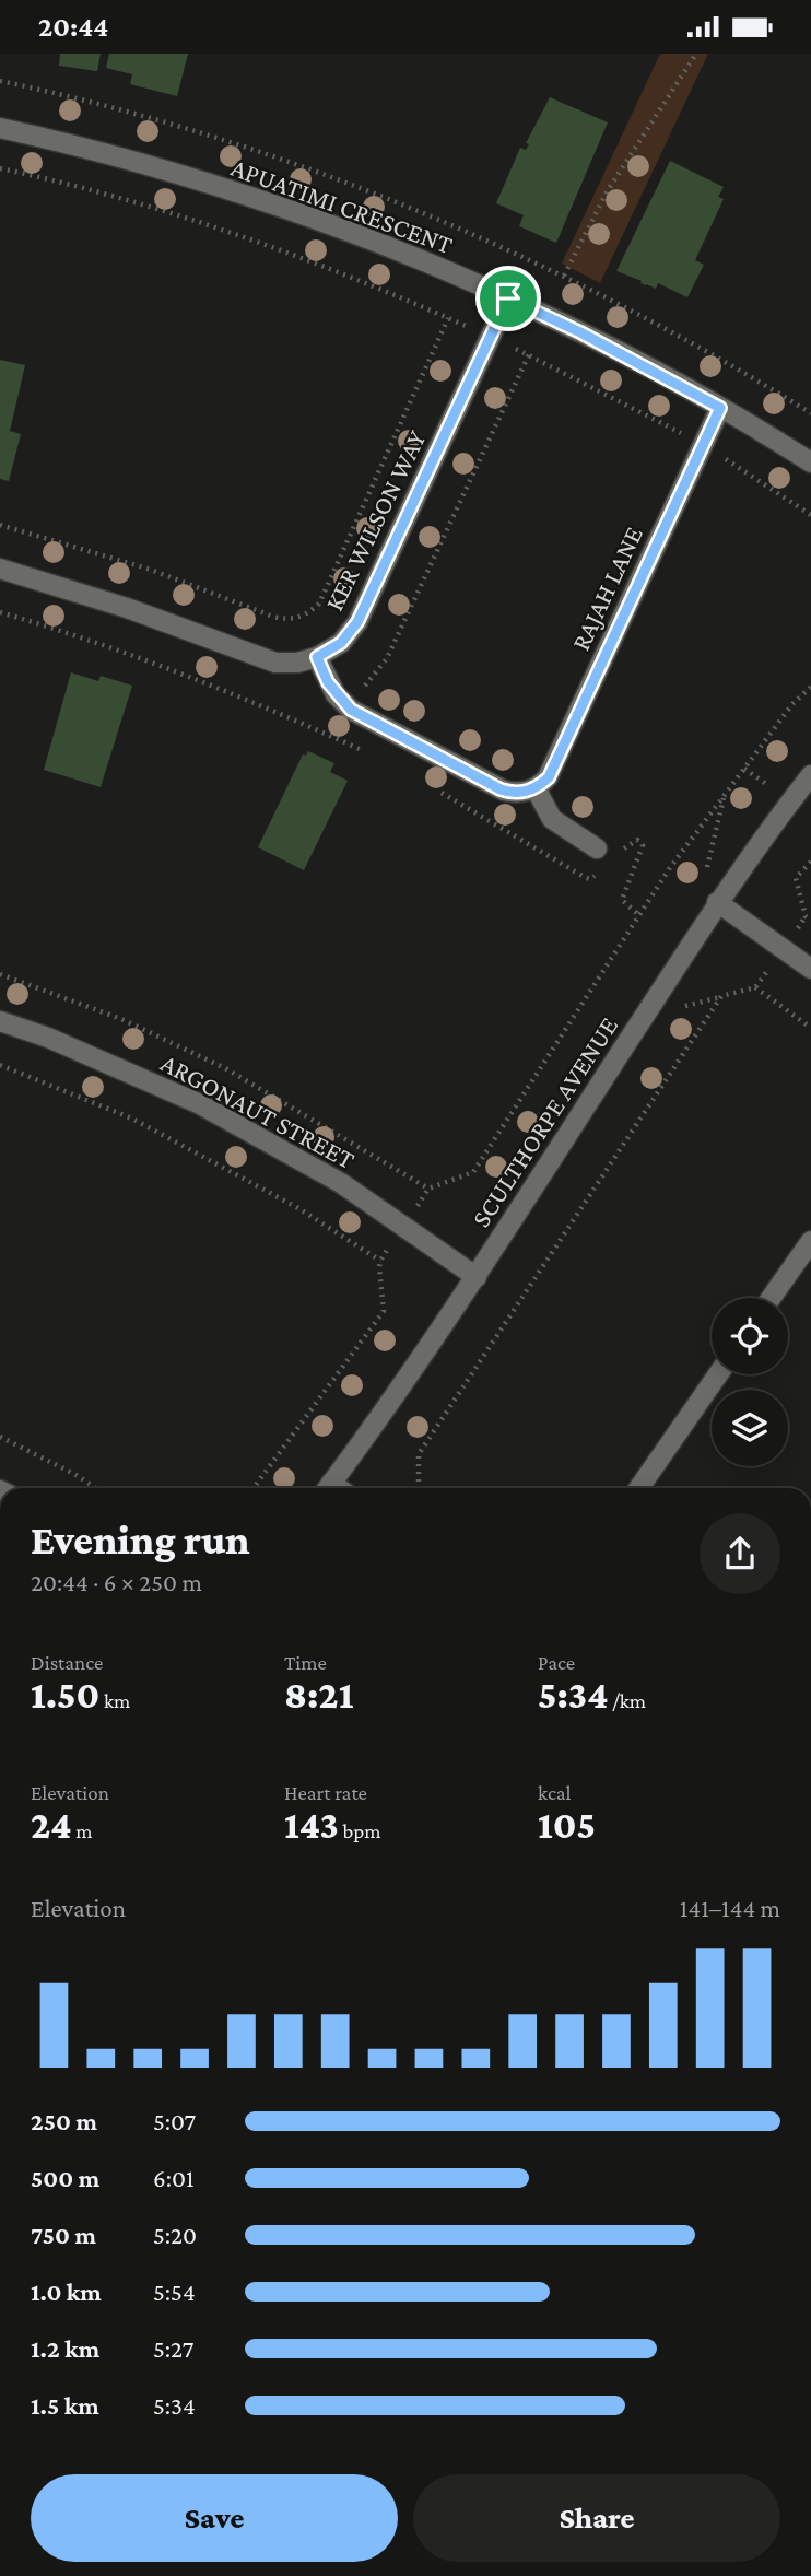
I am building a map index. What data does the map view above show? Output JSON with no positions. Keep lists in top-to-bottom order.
{
  "streets": {
    "street": [
      "APUATIMI CRESCENT",
      "KER WILSON WAY",
      "RAJAH LANE",
      "ARGONAUT STREET",
      "SCULTHORPE AVENUE"
    ]
  },
  "crossings": [
    ["APUATIMI CRESCENT", "KER WILSON WAY"],
    ["APUATIMI CRESCENT", "RAJAH LANE"],
    ["ARGONAUT STREET", "SCULTHORPE AVENUE"]
  ],
  "page": {
    "status": "20:44",
    "heading": ["Evening run", "20:44 · 6 × 250 m"],
    "stats": [
      ["Distance", "1.50 km"],
      ["Time", "8:21"],
      ["Pace", "5:34 /km"],
      ["Elevation", "24 m"],
      ["Heart rate", "143 bpm"],
      ["kcal", "105"]
    ],
    "chart": ["Elevation", "141–144 m"],
    "list": [
      {
        "name": "250 m",
        "note": "5:07"
      },
      {
        "name": "500 m",
        "note": "6:01"
      },
      {
        "name": "750 m",
        "note": "5:20"
      },
      {
        "name": "1.0 km",
        "note": "5:54"
      },
      {
        "name": "1.2 km",
        "note": "5:27"
      },
      {
        "name": "1.5 km",
        "note": "5:34"
      }
    ],
    "buttons": ["Save", "Share"]
  }
}
